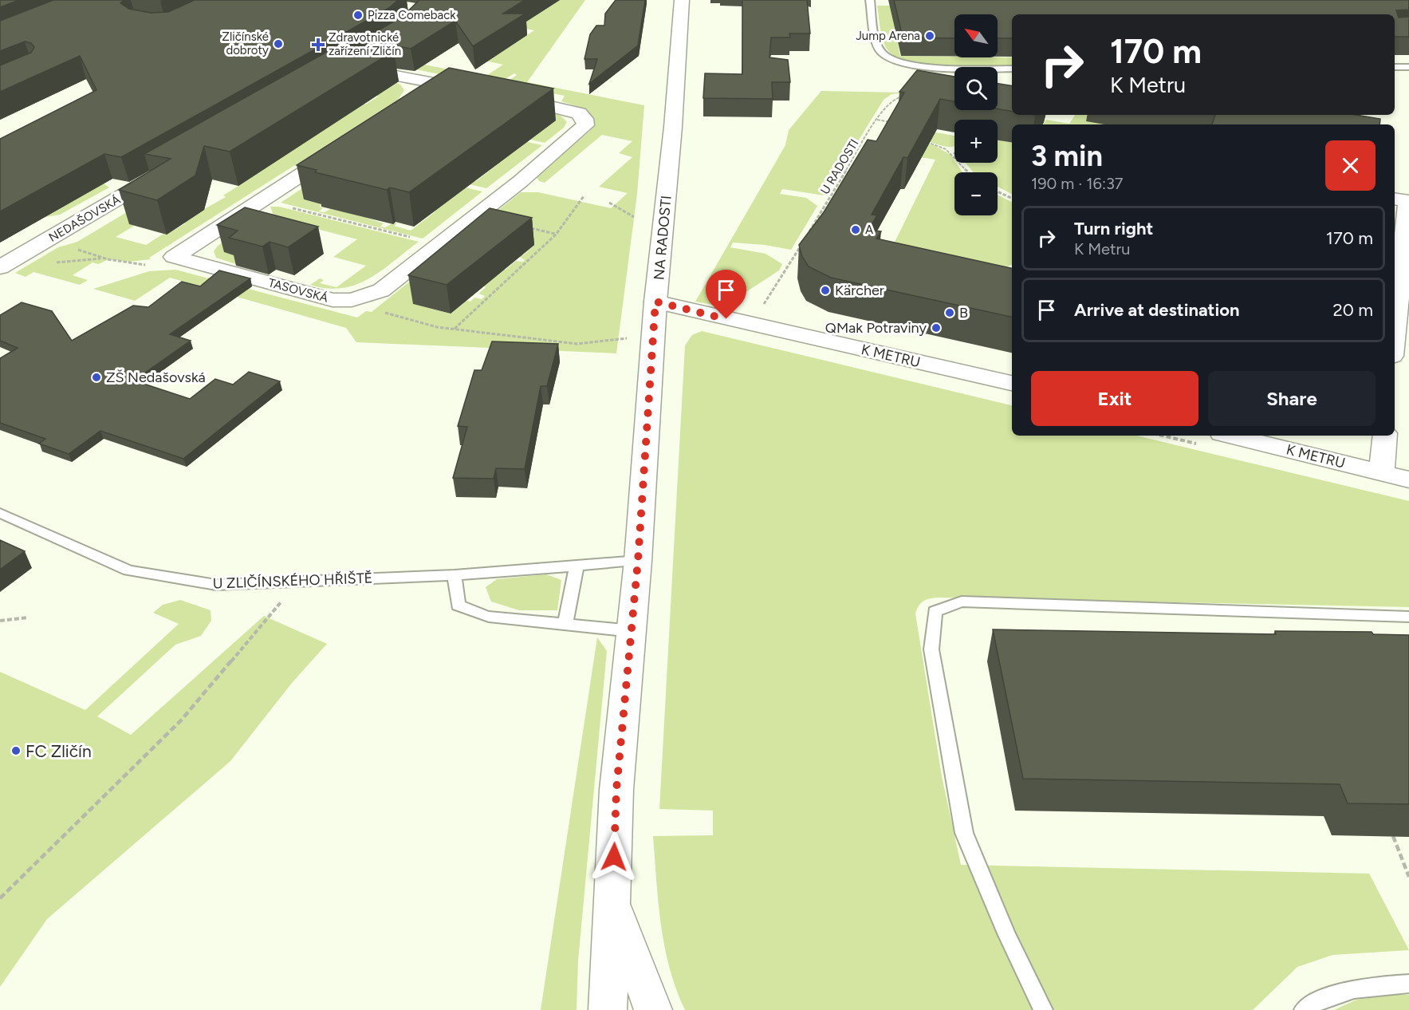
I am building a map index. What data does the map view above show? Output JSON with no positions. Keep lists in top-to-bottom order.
{
  "streets": {
    "street": [
      "NEDAŠOVSKÁ",
      "NA RADOSTI",
      "TASOVSKÁ",
      "K METRU"
    ],
    "lane": ["U ZLIČÍNSKÉHO HŘIŠTĚ"],
    "path": ["U RADOSTI"]
  },
  "crossings": [
    ["NA RADOSTI", "K METRU"],
    ["NA RADOSTI", "U ZLIČÍNSKÉHO HŘIŠTĚ"]
  ],
  "places": {
    "other": [
      "Pizza Comeback",
      "Jump Arena",
      "Zličínské dobroty",
      "A",
      "Kärcher",
      "B",
      "QMak Potraviny",
      "ZŠ Nedašovská",
      "FC Zličín"
    ],
    "health": ["Zdravotnické zařízení Zličín"]
  },
  "north": "top left",
  "page": {
    "map_buttons": ["+", "−"],
    "turn": ["170 m", "K Metru"],
    "heading": ["3 min", "190 m · 16:37"],
    "list": [
      {
        "name": "Turn right",
        "note": "K Metru",
        "value": "170 m"
      },
      {
        "name": "Arrive at destination",
        "value": "20 m"
      }
    ],
    "buttons": ["Exit", "Share"]
  }
}
